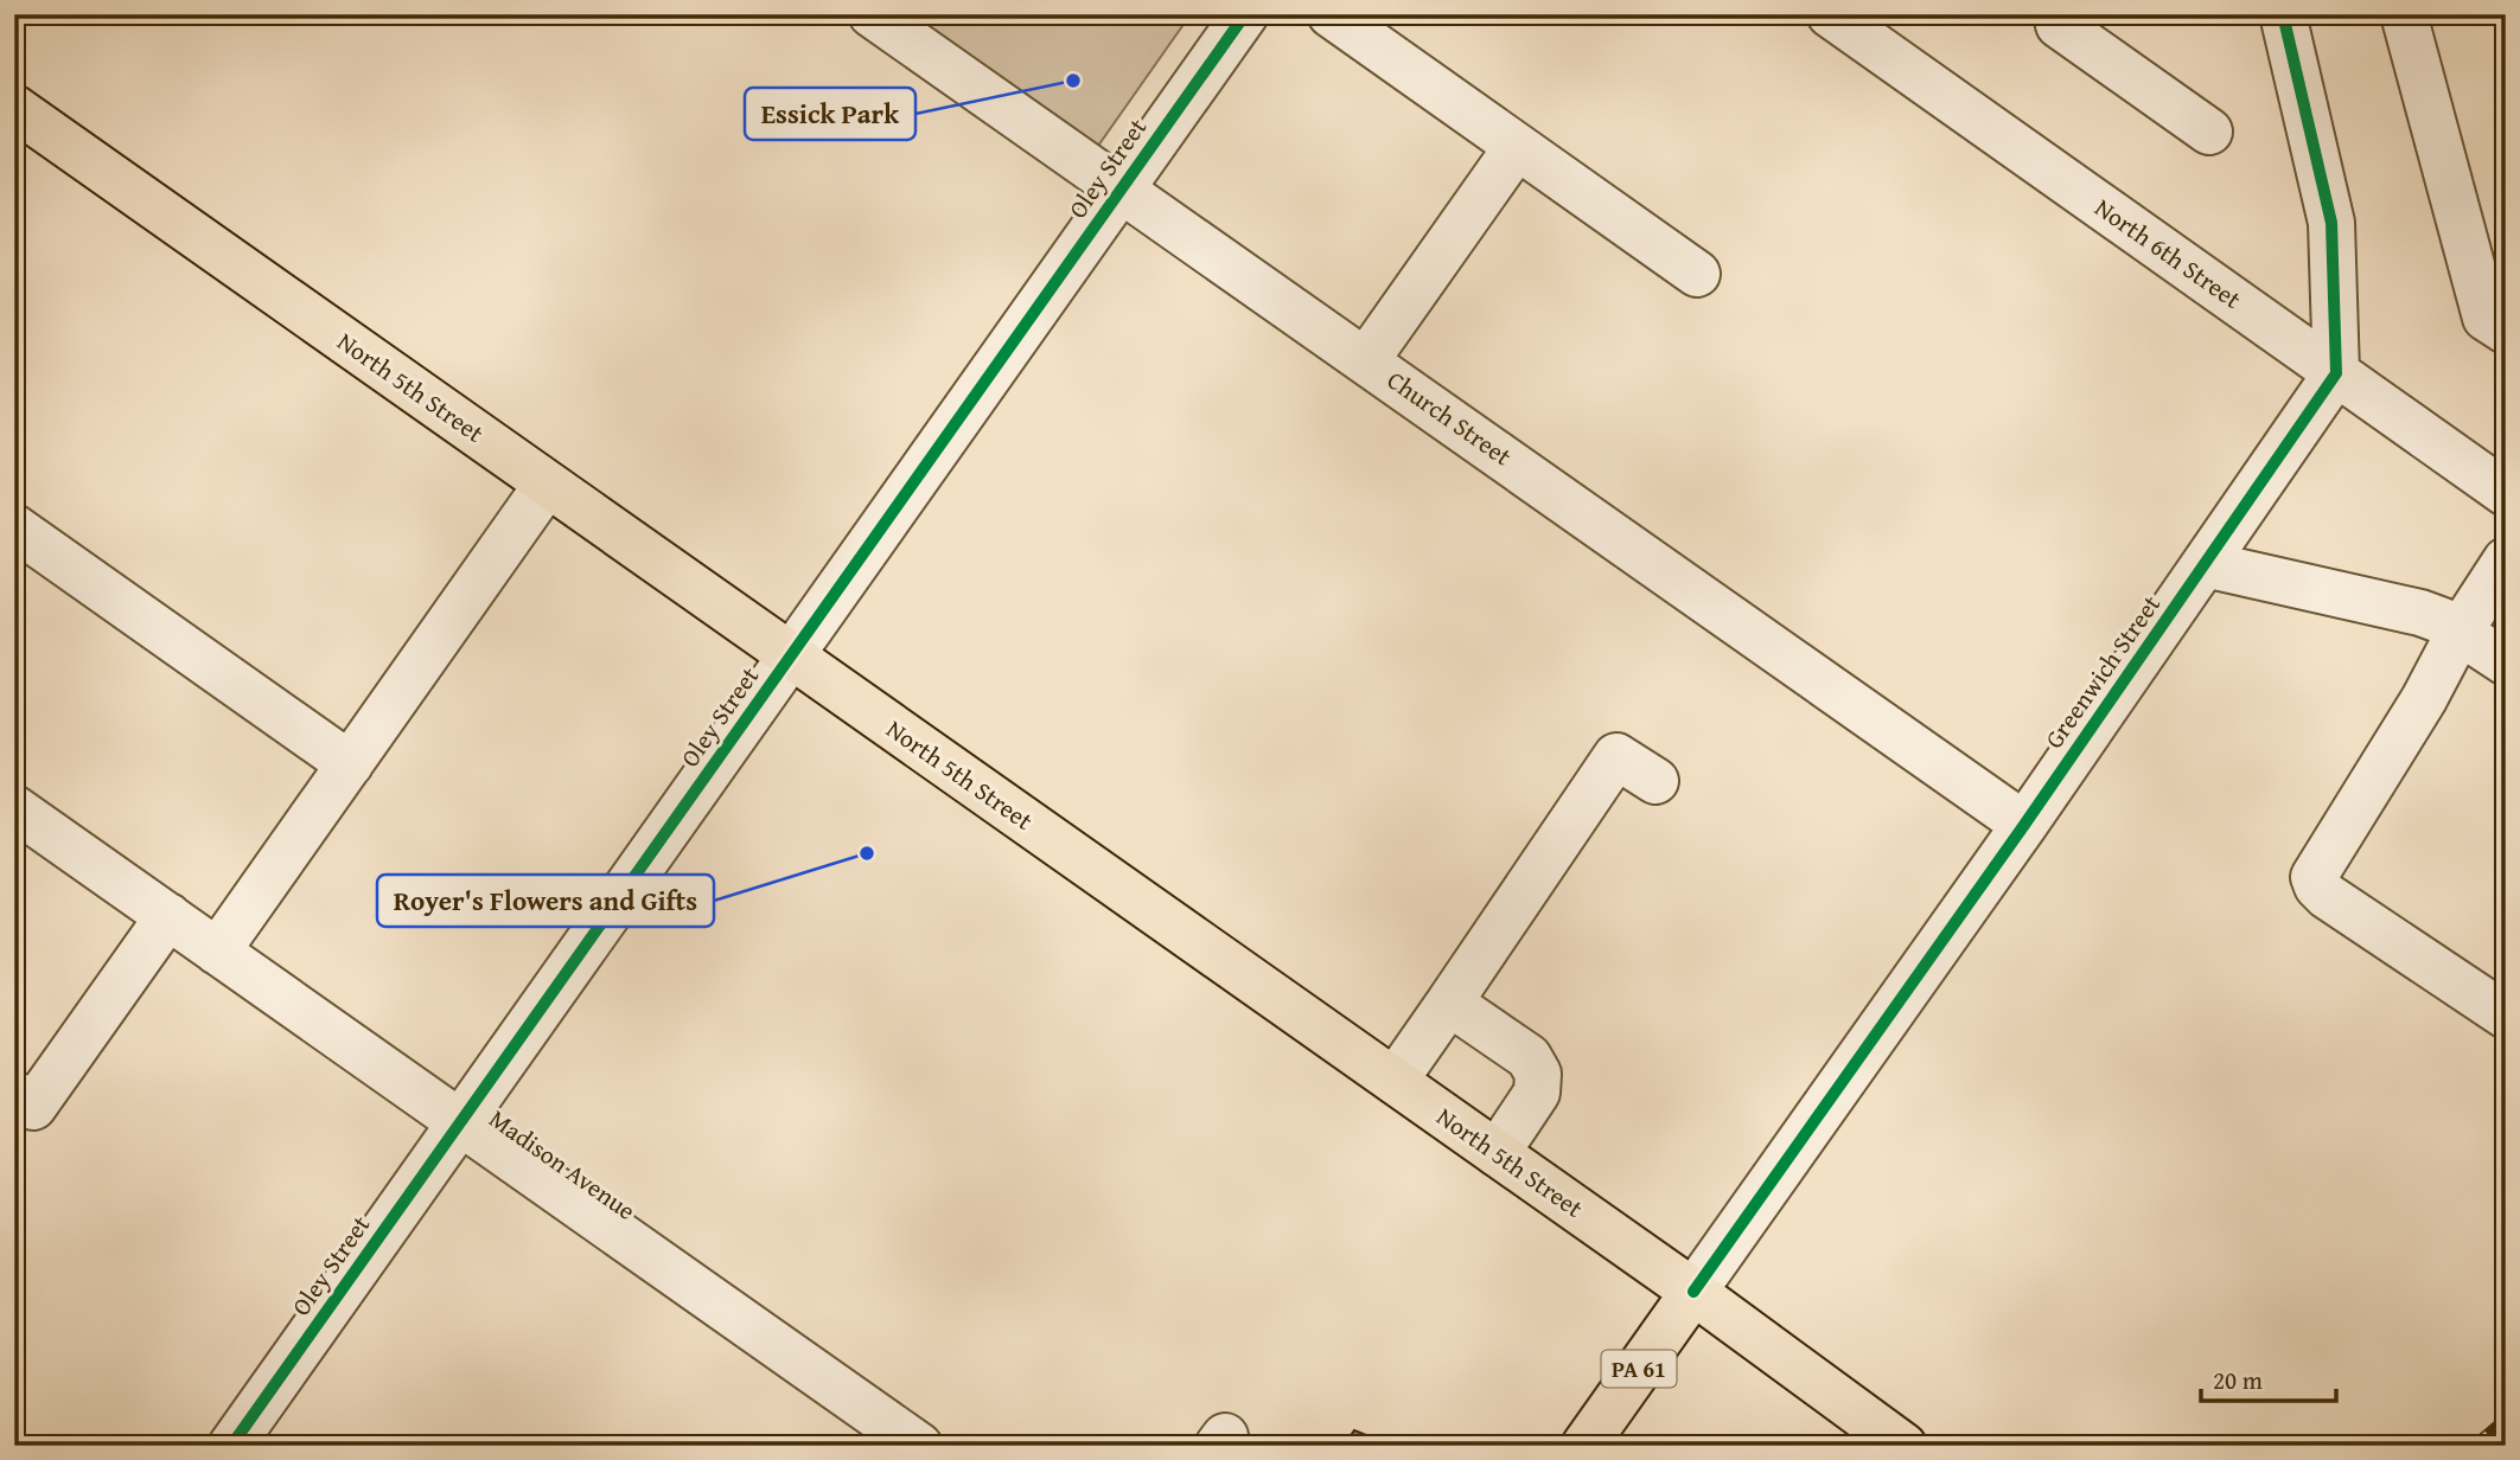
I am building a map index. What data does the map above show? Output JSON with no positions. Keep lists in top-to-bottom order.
{
  "streets": {
    "main road": ["North 5th Street", "Greenwich Street", "PA 61"],
    "street": [
      "Oley Street",
      "North 6th Street",
      "Church Street",
      "Madison Avenue"
    ]
  },
  "crossings": [
    ["Oley Street", "North 5th Street"],
    ["Oley Street", "Church Street"],
    ["Oley Street", "Madison Avenue"],
    ["North 6th Street", "Greenwich Street"],
    ["North 5th Street", "Greenwich Street"],
    ["Church Street", "Greenwich Street"]
  ],
  "places": ["Essick Park", "Royer's Flowers and Gifts"],
  "scale_bar": "20 m"
}
